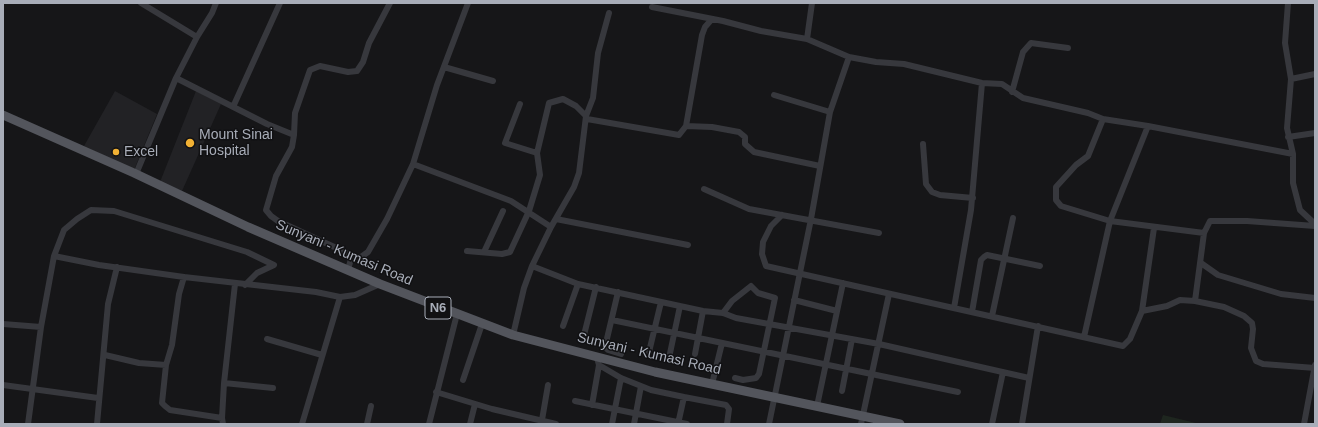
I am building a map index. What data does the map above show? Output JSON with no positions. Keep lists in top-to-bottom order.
{
  "streets": {
    "main road": ["Sunyani - Kumasi Road", "N6"]
  },
  "places": ["Mount Sinai Hospital", "Excel"]
}
